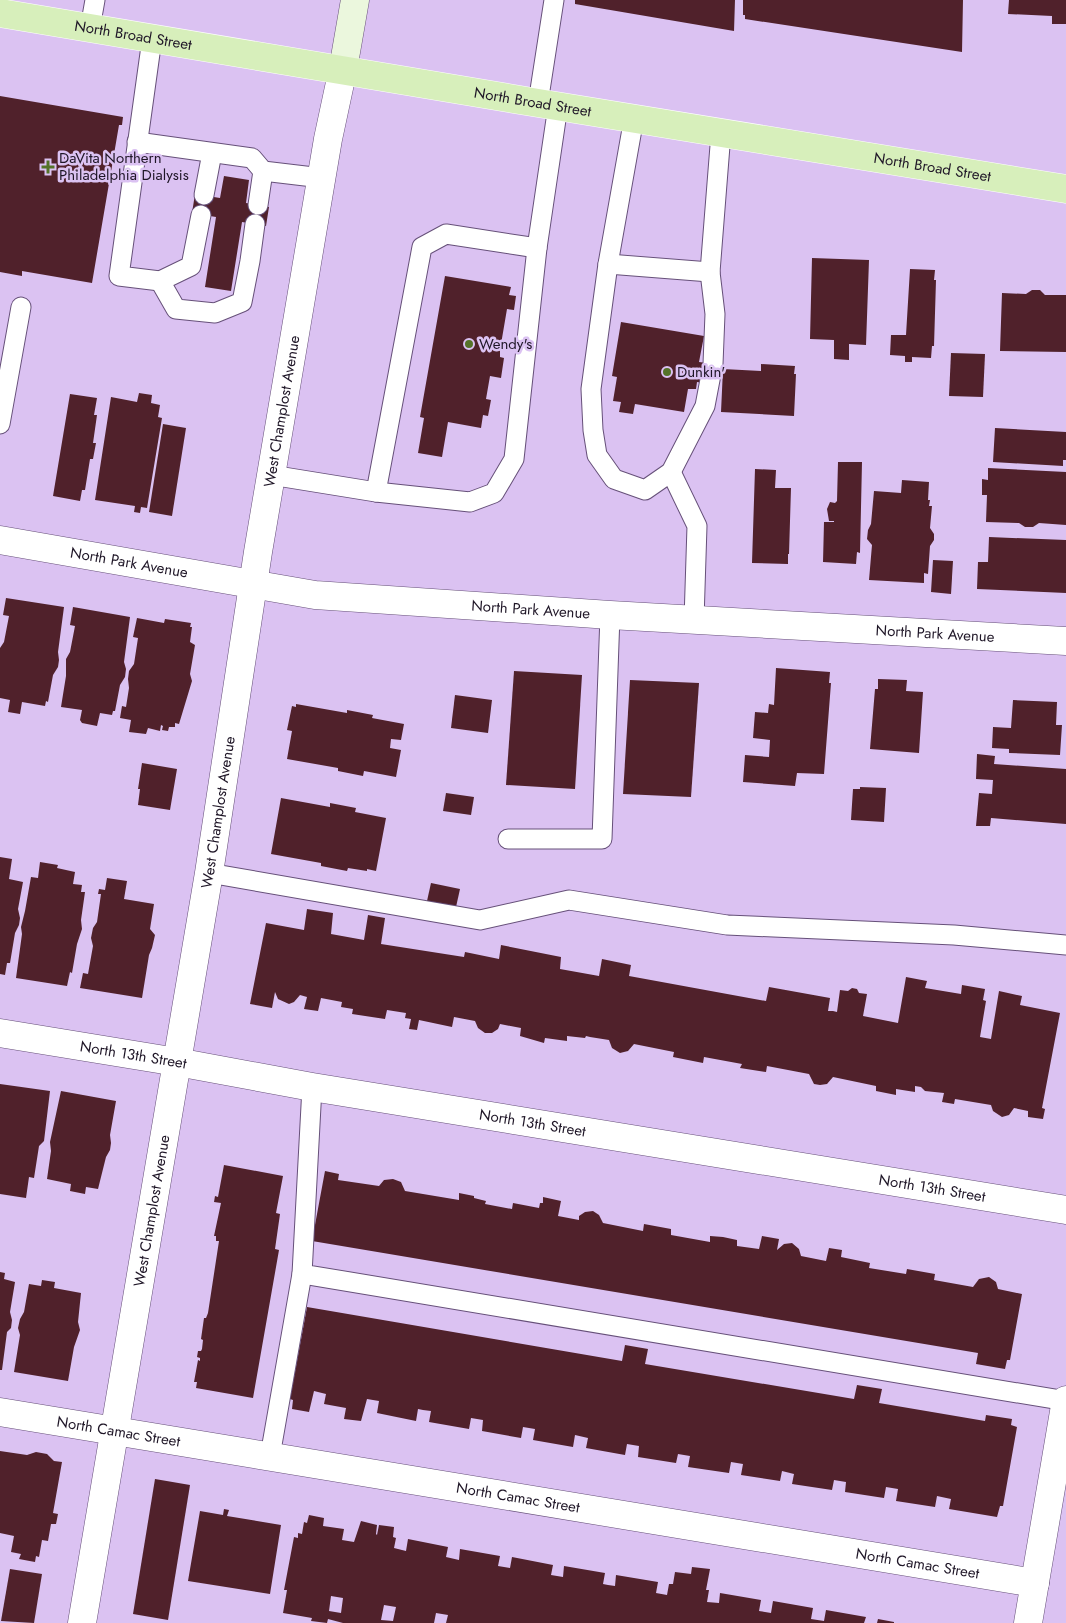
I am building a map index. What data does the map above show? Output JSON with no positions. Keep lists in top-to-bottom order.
{
  "streets": {
    "main road": ["North Broad Street"],
    "street": [
      "West Champlost Avenue",
      "North Park Avenue",
      "North 13th Street",
      "North Camac Street"
    ]
  },
  "crossings": [
    ["North Broad Street", "West Champlost Avenue"],
    ["West Champlost Avenue", "North Park Avenue"],
    ["West Champlost Avenue", "North 13th Street"],
    ["West Champlost Avenue", "North Camac Street"]
  ],
  "places": {
    "health": ["DaVita Northern Philadelphia Dialysis"],
    "other": ["Wendy's", "Dunkin'"]
  }
}
